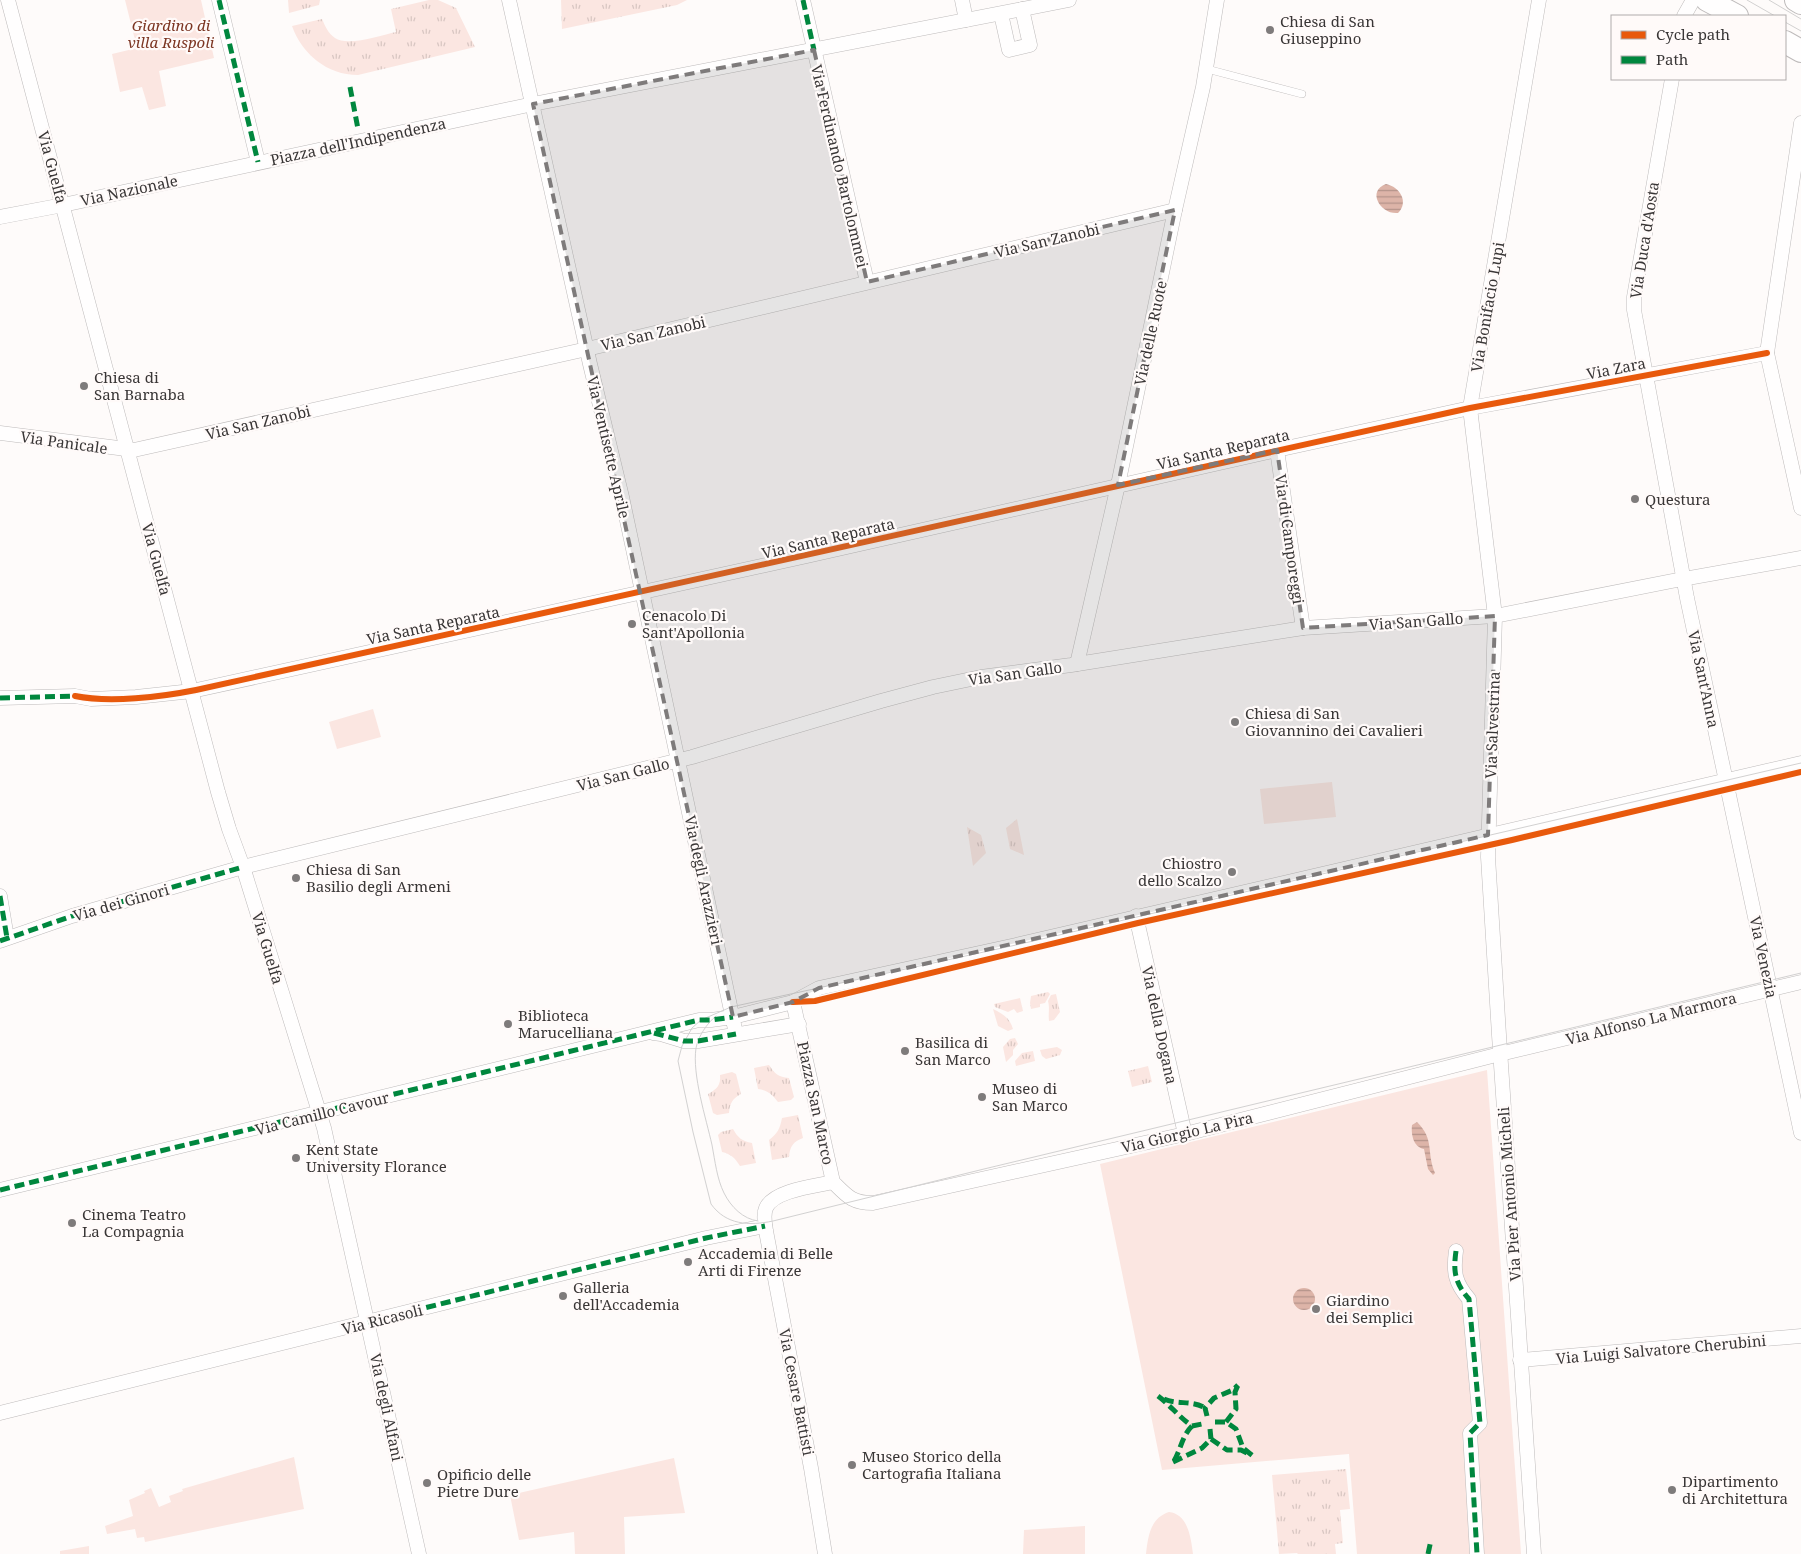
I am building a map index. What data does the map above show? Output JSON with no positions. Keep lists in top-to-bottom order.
{
  "streets": {
    "street": [
      "Piazza dell'Indipendenza",
      "Via Ferdinando Bartolommei",
      "Via Guelfa",
      "Via Nazionale",
      "Via San Zanobi",
      "Via Duca d'Aosta",
      "Via Bonifacio Lupi",
      "Via delle Ruote",
      "Via Zara",
      "Via Panicale",
      "Via Ventisette Aprile",
      "Via Santa Reparata",
      "Via di Camporeggi",
      "Via San Gallo",
      "Via Sant'Anna",
      "Via Salvestrina",
      "Via degli Arazzieri",
      "Via dei Ginori",
      "Via Venezia",
      "Via Alfonso La Marmora",
      "Via della Dogana",
      "Piazza San Marco",
      "Via Camillo Cavour",
      "Via Giorgio La Pira",
      "Via Pier Antonio Micheli",
      "Via Ricasoli",
      "Via Luigi Salvatore Cherubini",
      "Via Cesare Battisti",
      "Via degli Alfani"
    ]
  },
  "crossings": [
    ["Piazza dell'Indipendenza", "Via Ferdinando Bartolommei"],
    ["Piazza dell'Indipendenza", "Via Nazionale"],
    ["Piazza dell'Indipendenza", "Via Ventisette Aprile"],
    ["Via Ferdinando Bartolommei", "Via San Zanobi"],
    ["Via Guelfa", "Via Nazionale"],
    ["Via Guelfa", "Via San Zanobi"],
    ["Via Guelfa", "Via Panicale"],
    ["Via Guelfa", "Via Santa Reparata"],
    ["Via Guelfa", "Via San Gallo"],
    ["Via Guelfa", "Via dei Ginori"],
    ["Via Guelfa", "Via Camillo Cavour"],
    ["Via Guelfa", "Via degli Alfani"],
    ["Via San Zanobi", "Via delle Ruote"],
    ["Via San Zanobi", "Via Panicale"],
    ["Via San Zanobi", "Via Ventisette Aprile"],
    ["Via Duca d'Aosta", "Via Zara"],
    ["Via Duca d'Aosta", "Via San Gallo"],
    ["Via Duca d'Aosta", "Via Sant'Anna"],
    ["Via Bonifacio Lupi", "Via Zara"],
    ["Via Bonifacio Lupi", "Via Santa Reparata"],
    ["Via Bonifacio Lupi", "Via San Gallo"],
    ["Via Bonifacio Lupi", "Via Salvestrina"],
    ["Via delle Ruote", "Via Santa Reparata"],
    ["Via delle Ruote", "Via San Gallo"],
    ["Via Zara", "Via Santa Reparata"],
    ["Via Ventisette Aprile", "Via Santa Reparata"],
    ["Via Ventisette Aprile", "Via San Gallo"],
    ["Via Ventisette Aprile", "Via degli Arazzieri"],
    ["Via Santa Reparata", "Via di Camporeggi"],
    ["Via di Camporeggi", "Via San Gallo"],
    ["Via San Gallo", "Via Sant'Anna"],
    ["Via San Gallo", "Via Salvestrina"],
    ["Via San Gallo", "Via degli Arazzieri"],
    ["Via San Gallo", "Via dei Ginori"],
    ["Via Sant'Anna", "Via Venezia"],
    ["Via Salvestrina", "Via Pier Antonio Micheli"],
    ["Via Venezia", "Via Alfonso La Marmora"],
    ["Via Alfonso La Marmora", "Via Giorgio La Pira"],
    ["Via Alfonso La Marmora", "Via Pier Antonio Micheli"],
    ["Via della Dogana", "Via Giorgio La Pira"],
    ["Piazza San Marco", "Via Camillo Cavour"],
    ["Piazza San Marco", "Via Giorgio La Pira"],
    ["Piazza San Marco", "Via Ricasoli"],
    ["Piazza San Marco", "Via Cesare Battisti"],
    ["Via Camillo Cavour", "Via degli Alfani"],
    ["Via Giorgio La Pira", "Via Pier Antonio Micheli"],
    ["Via Pier Antonio Micheli", "Via Luigi Salvatore Cherubini"],
    ["Via Ricasoli", "Via Cesare Battisti"],
    ["Via Ricasoli", "Via degli Alfani"]
  ],
  "parks": ["Giardino di villa Ruspoli"],
  "places": [
    "Chiesa di San Giuseppino",
    "Chiesa di San Barnaba",
    "Questura",
    "Cenacolo Di Sant'Apollonia",
    "Chiesa di San Giovannino dei Cavalieri",
    "Chiostro dello Scalzo",
    "Chiesa di San Basilio degli Armeni",
    "Biblioteca Marucelliana",
    "Basilica di San Marco",
    "Museo di San Marco",
    "Kent State University Florance",
    "Cinema Teatro La Compagnia",
    "Accademia di Belle Arti di Firenze",
    "Galleria dell'Accademia",
    "Giardino dei Semplici",
    "Museo Storico della Cartografia Italiana",
    "Opificio delle Pietre Dure",
    "Dipartimento di Architettura"
  ],
  "legend": ["Cycle path", "Path"]
}
